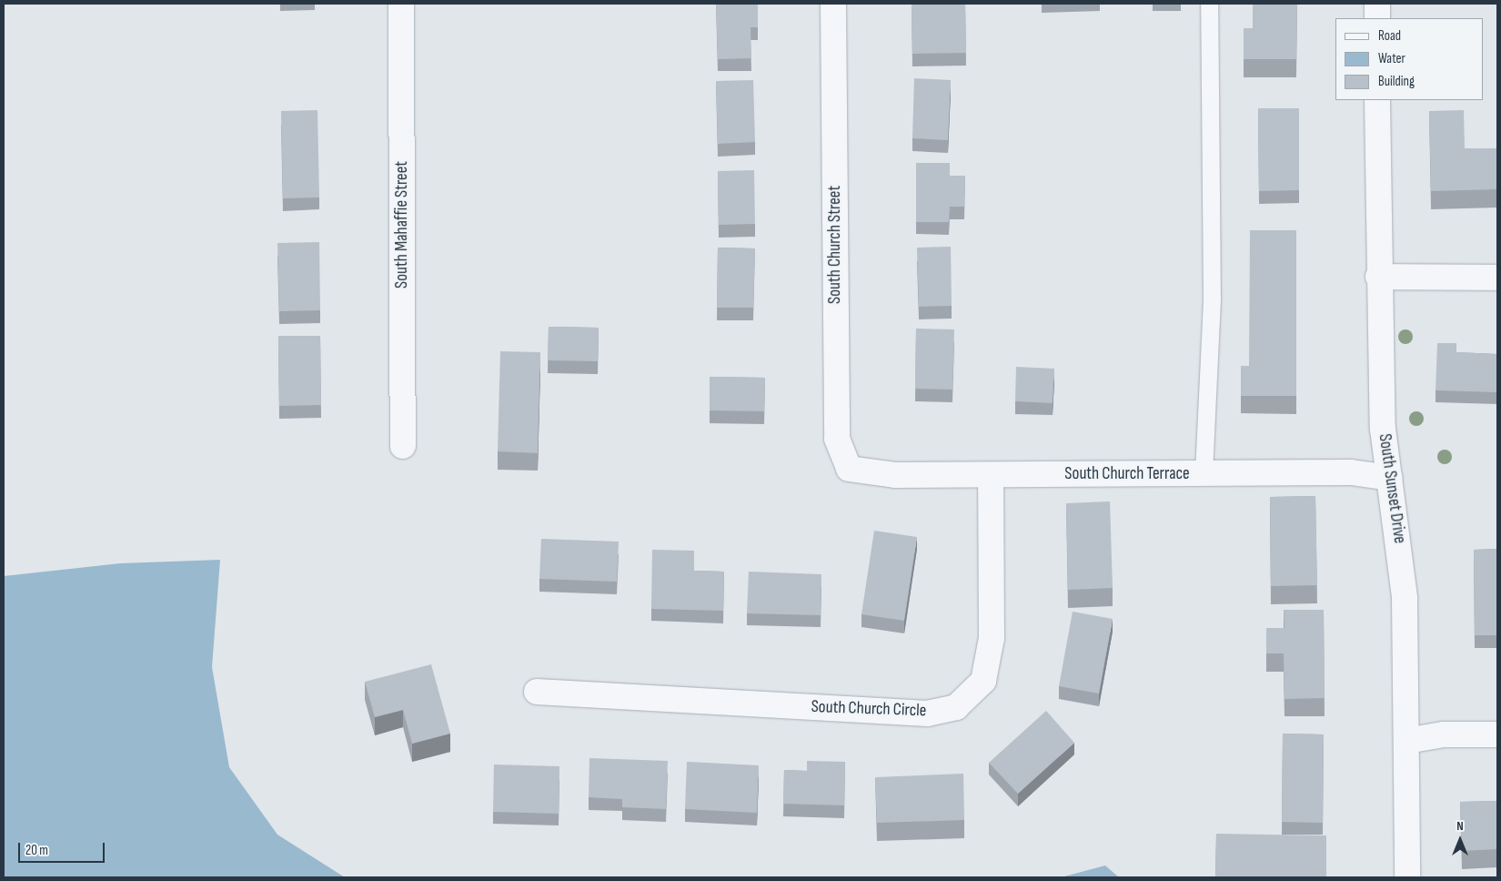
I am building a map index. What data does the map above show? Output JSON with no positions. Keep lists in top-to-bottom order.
{
  "streets": {
    "street": [
      "South Mahaffie Street",
      "South Church Street",
      "South Church Terrace",
      "South Sunset Drive",
      "South Church Circle"
    ]
  },
  "crossings": [
    ["South Church Street", "South Church Terrace"],
    ["South Church Terrace", "South Sunset Drive"],
    ["South Church Terrace", "South Church Circle"]
  ],
  "legend": ["Road", "Water", "Building"],
  "scale_bar": "20 m",
  "north": "top"
}
